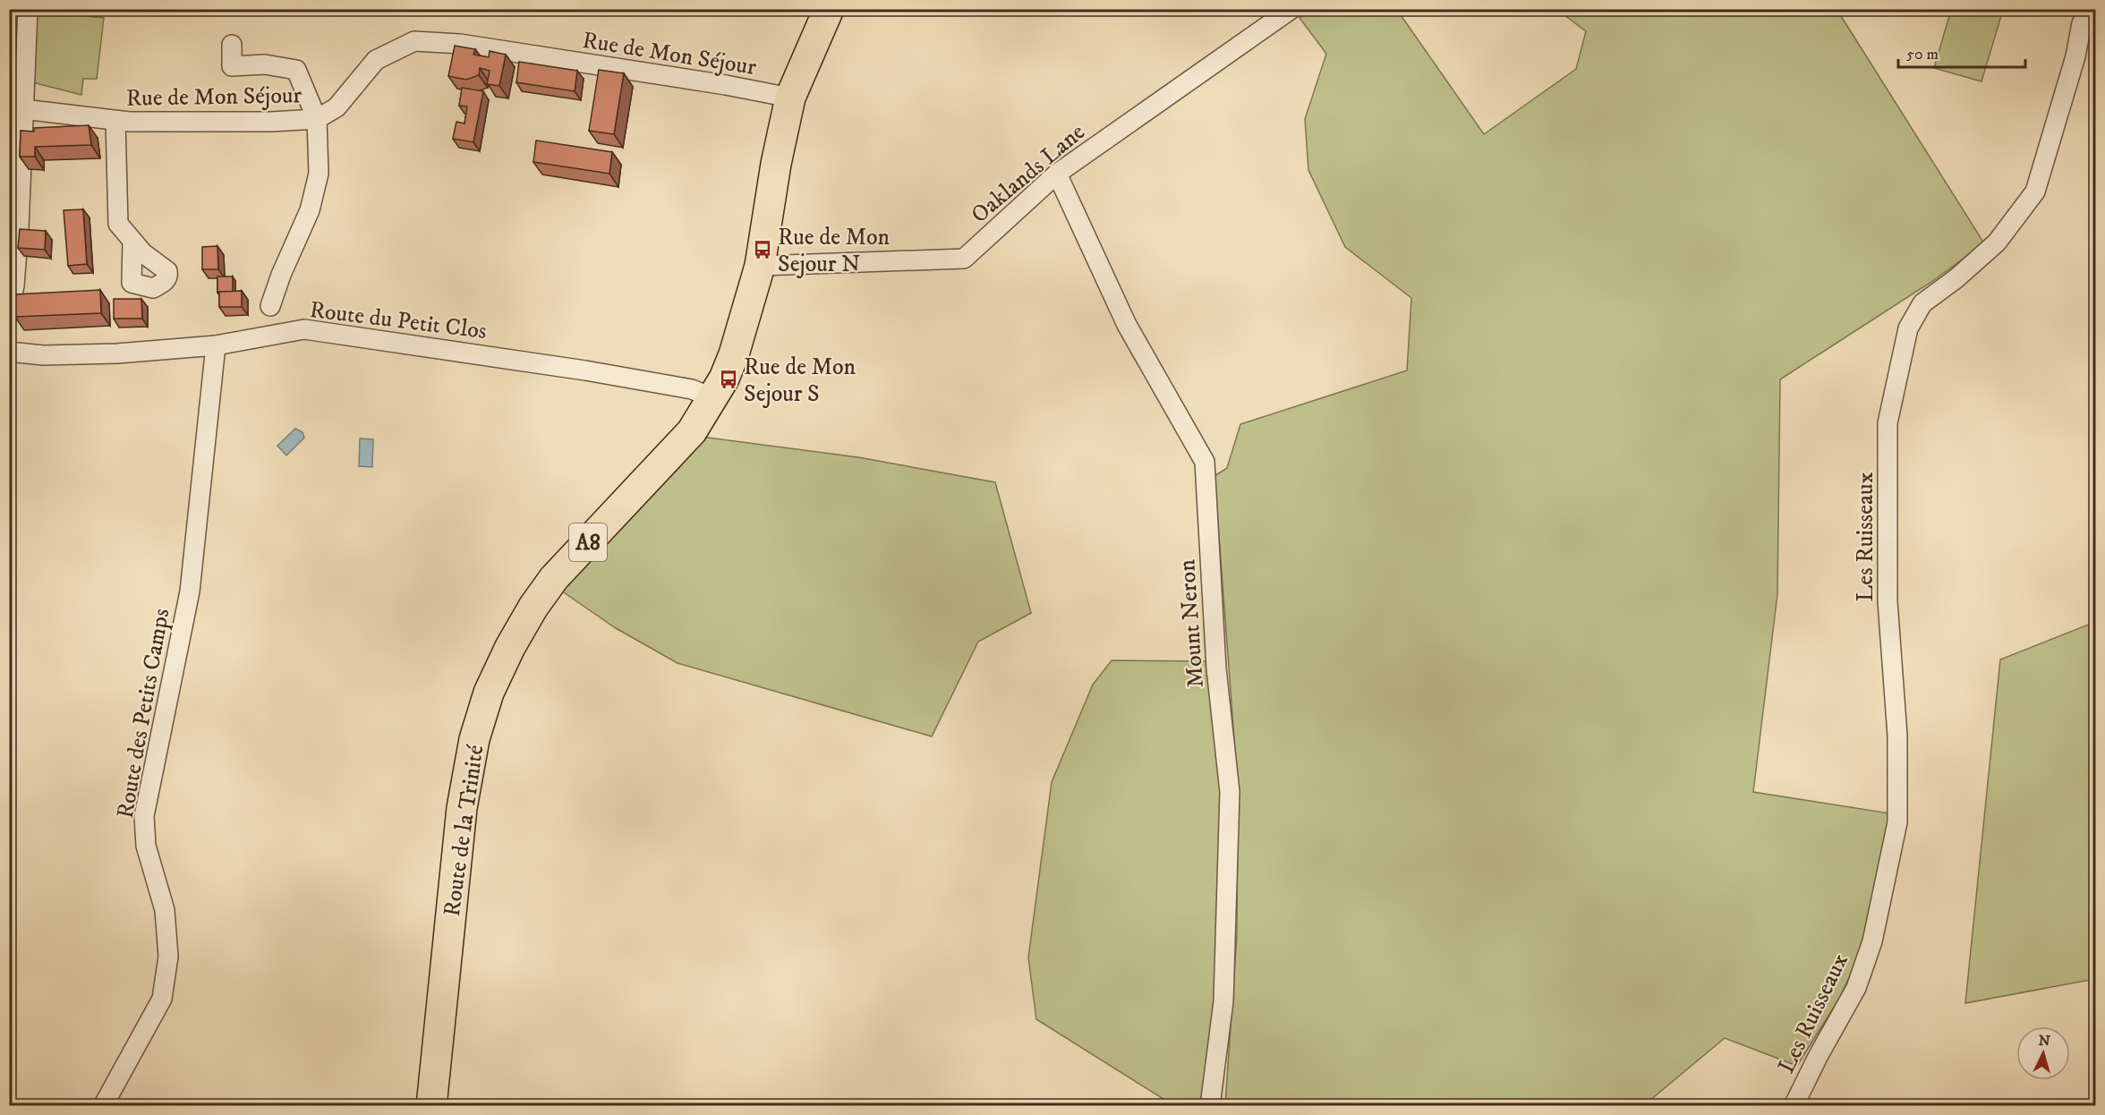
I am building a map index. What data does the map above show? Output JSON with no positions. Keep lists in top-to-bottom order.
{
  "streets": {
    "main road": ["A8", "Route de la Trinité"],
    "street": [
      "Rue de Mon Séjour",
      "Oaklands Lane",
      "Route du Petit Clos",
      "Les Ruisseaux",
      "Mount Neron",
      "Route des Petits Camps"
    ]
  },
  "crossings": [
    ["Rue de Mon Séjour", "Route de la Trinité"],
    ["Oaklands Lane", "Mount Neron"],
    ["Oaklands Lane", "Route de la Trinité"],
    ["Route du Petit Clos", "Route des Petits Camps"],
    ["Route du Petit Clos", "Route de la Trinité"]
  ],
  "places": {
    "bus stop": ["Rue de Mon Sejour N", "Rue de Mon Sejour S"]
  },
  "scale_bar": "50 m",
  "north": "top"
}
